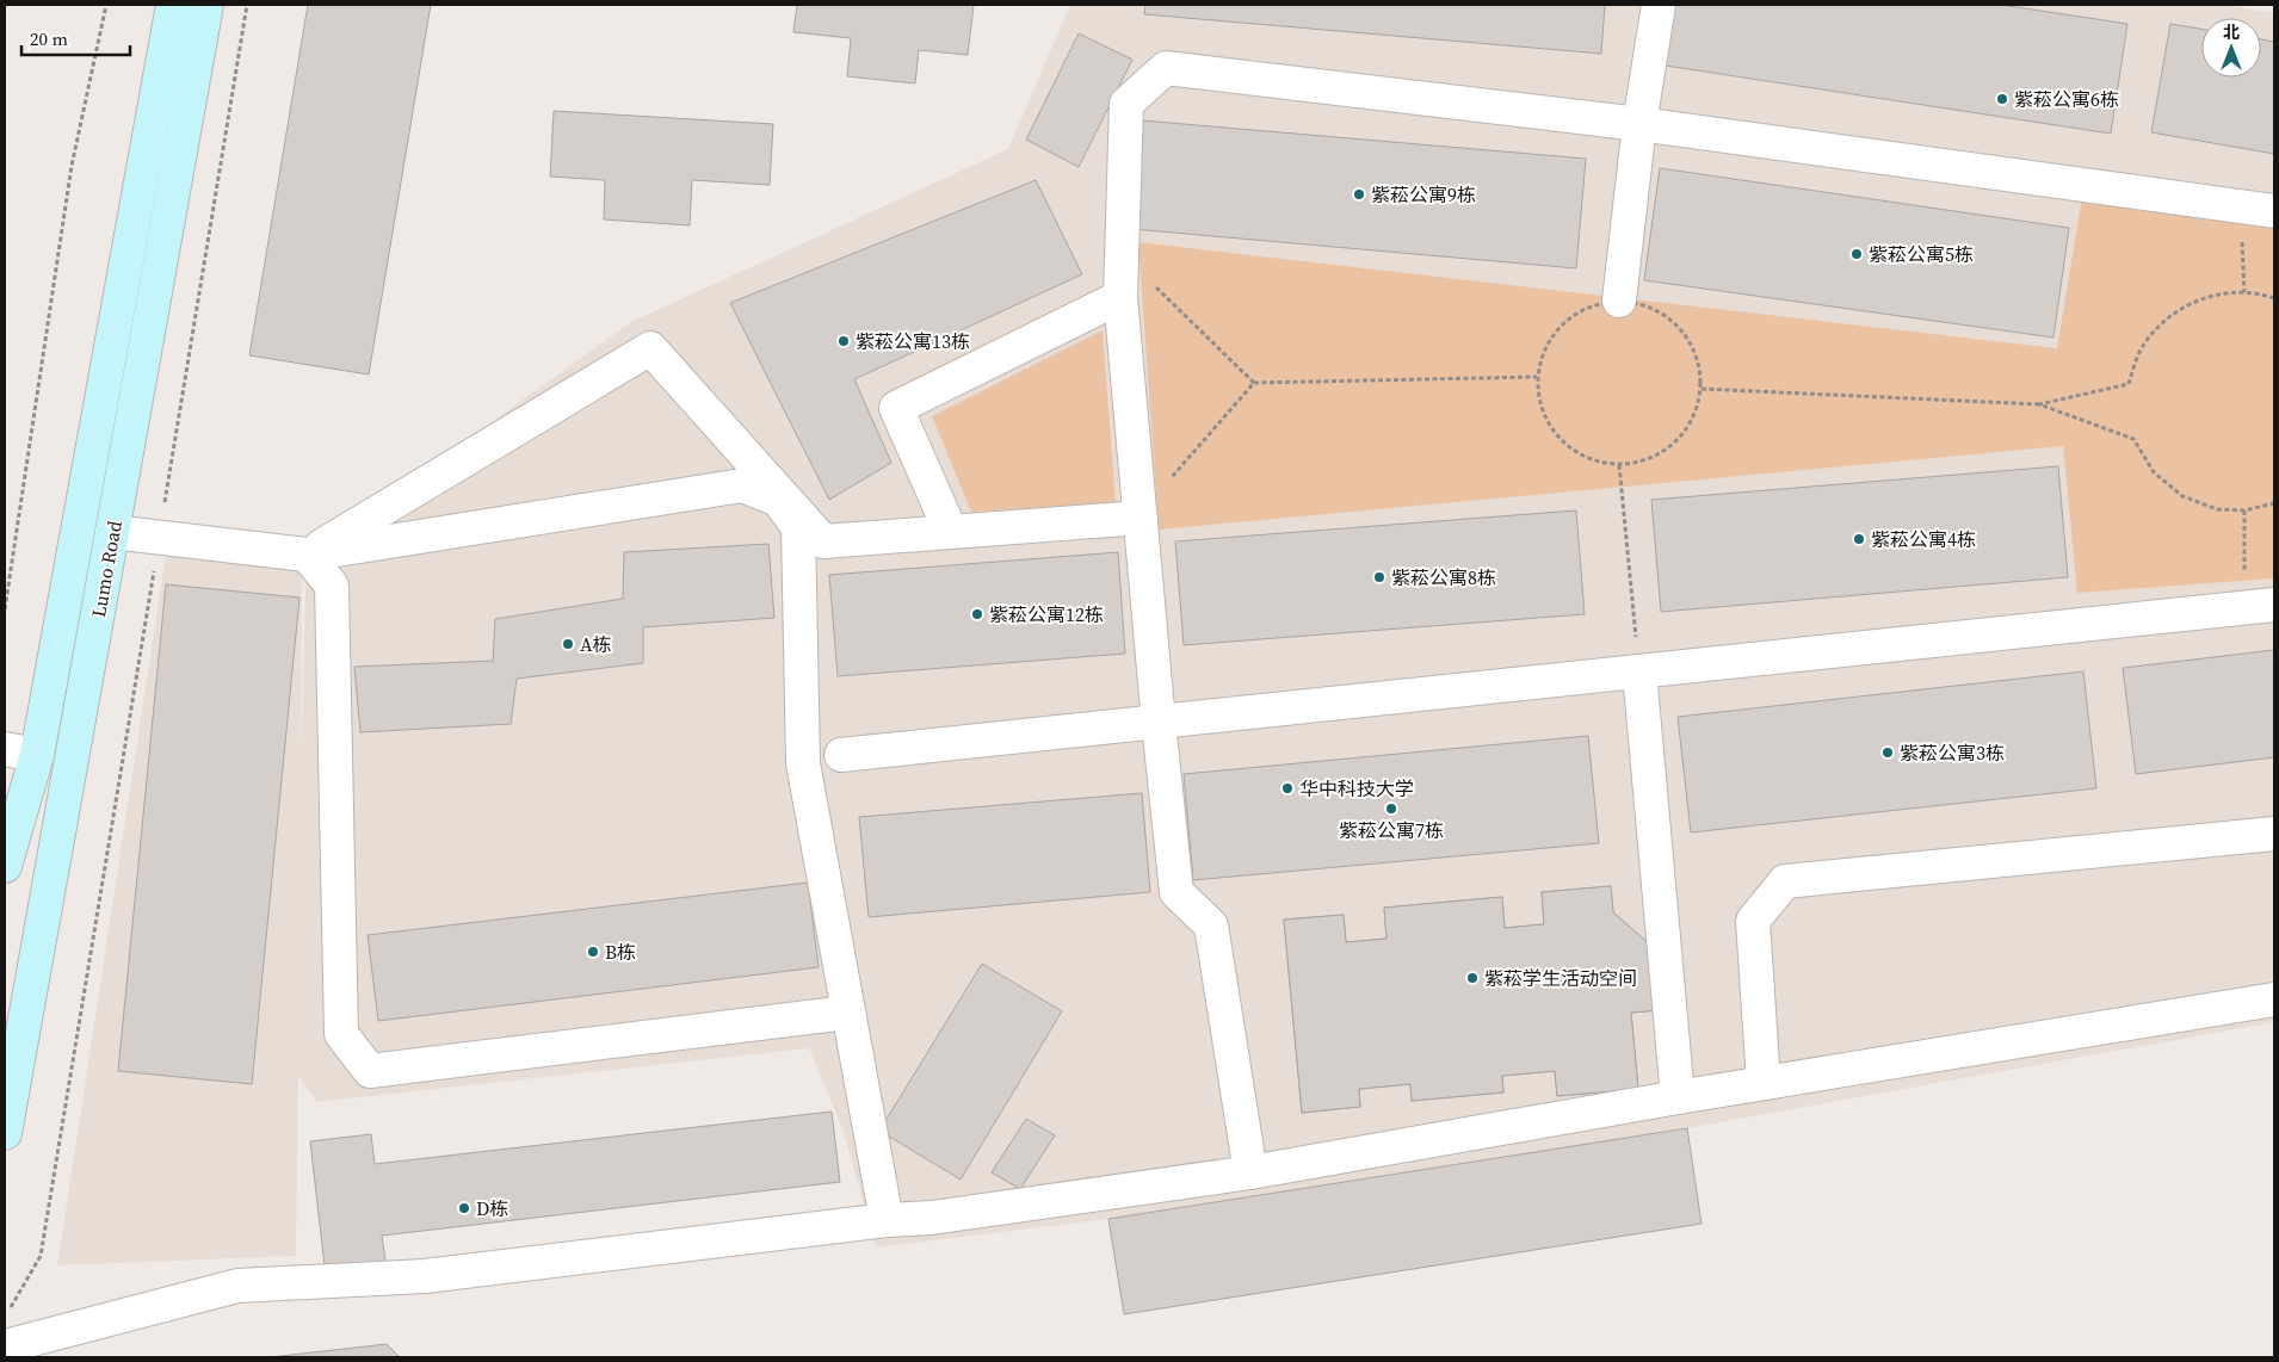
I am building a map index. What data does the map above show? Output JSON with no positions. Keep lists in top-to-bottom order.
{
  "streets": {
    "main road": ["Lumo Road"]
  },
  "places": [
    "紫菘公寓6栋",
    "紫菘公寓9栋",
    "紫菘公寓5栋",
    "紫菘公寓13栋",
    "紫菘公寓4栋",
    "紫菘公寓8栋",
    "紫菘公寓12栋",
    "A栋",
    "紫菘公寓3栋",
    "华中科技大学",
    "紫菘公寓7栋",
    "B栋",
    "紫菘学生活动空间",
    "D栋"
  ],
  "scale_bar": "20 m",
  "north": "top"
}
